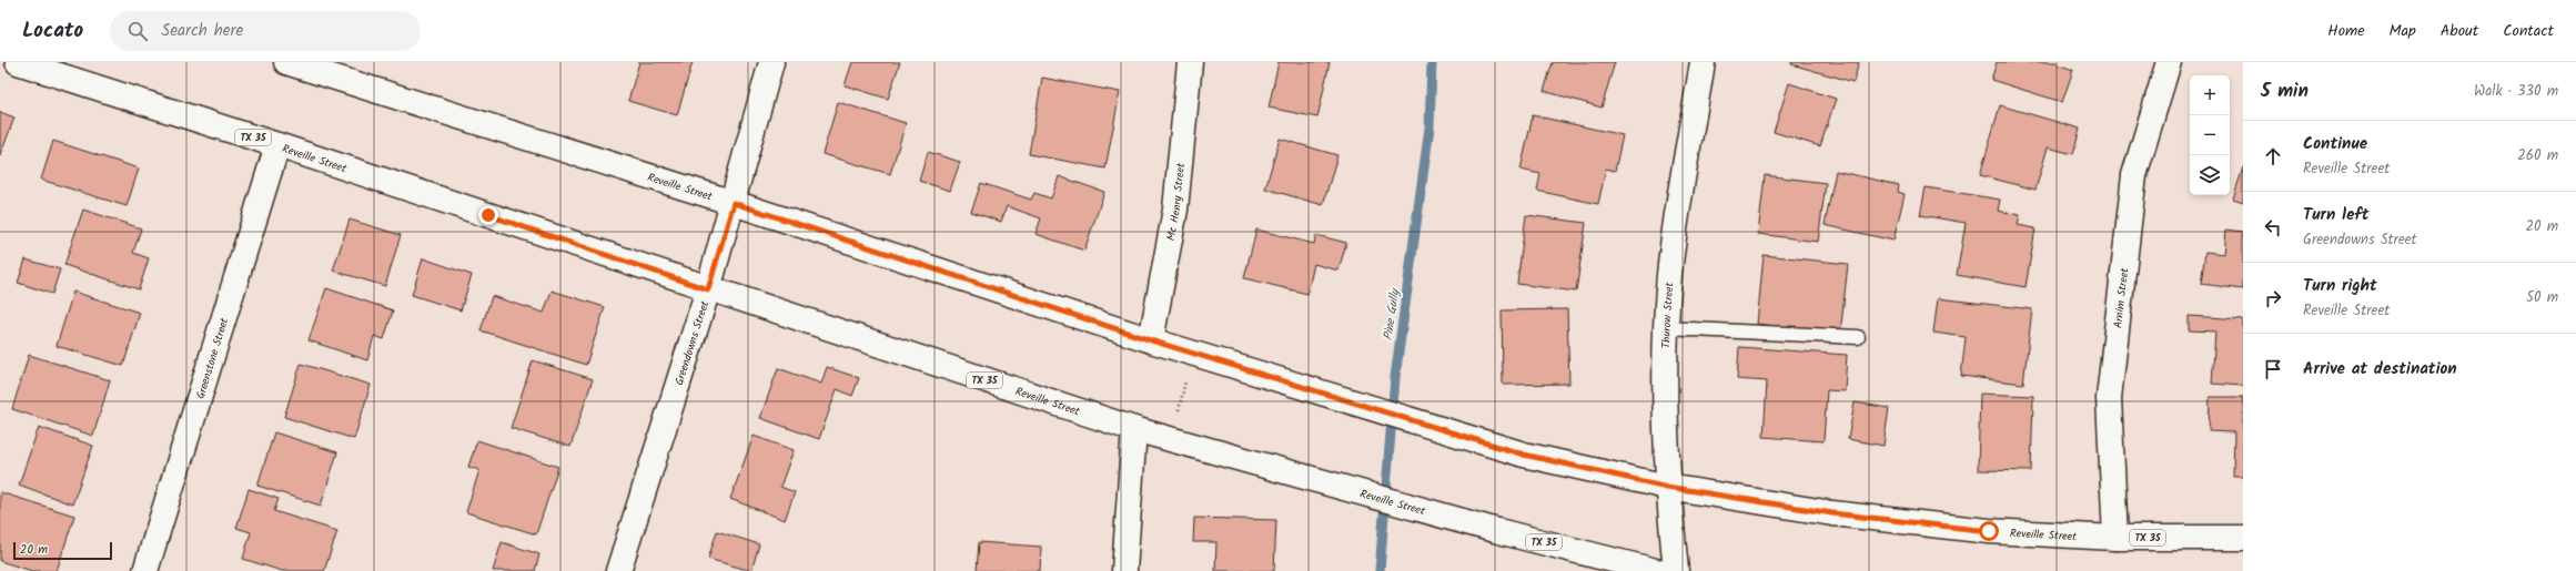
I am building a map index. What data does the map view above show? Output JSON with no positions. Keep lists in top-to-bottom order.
{
  "streets": {
    "main road": [
      "TX 35",
      "Reveille Street",
      "Mc Henry Street",
      "Arnim Street",
      "Thurow Street",
      "Greendowns Street",
      "Greenstone Street"
    ]
  },
  "crossings": [
    ["Reveille Street", "Mc Henry Street"],
    ["Reveille Street", "Arnim Street"],
    ["Reveille Street", "Thurow Street"],
    ["Reveille Street", "Greendowns Street"],
    ["Reveille Street", "Greenstone Street"]
  ],
  "water": ["Pine Gully"],
  "scale_bar": "20 m",
  "page": {
    "header": "Locato",
    "search": "Search here",
    "nav": [
      "Home",
      "Map",
      "About",
      "Contact"
    ],
    "heading": ["5 min", "Walk · 330 m"],
    "map_buttons": ["+", "−"],
    "list": [
      ["Continue", "Reveille Street", "260 m"],
      ["Turn left", "Greendowns Street", "20 m"],
      ["Turn right", "Reveille Street", "50 m"],
      "Arrive at destination"
    ],
    "scale": "20 m"
  }
}
